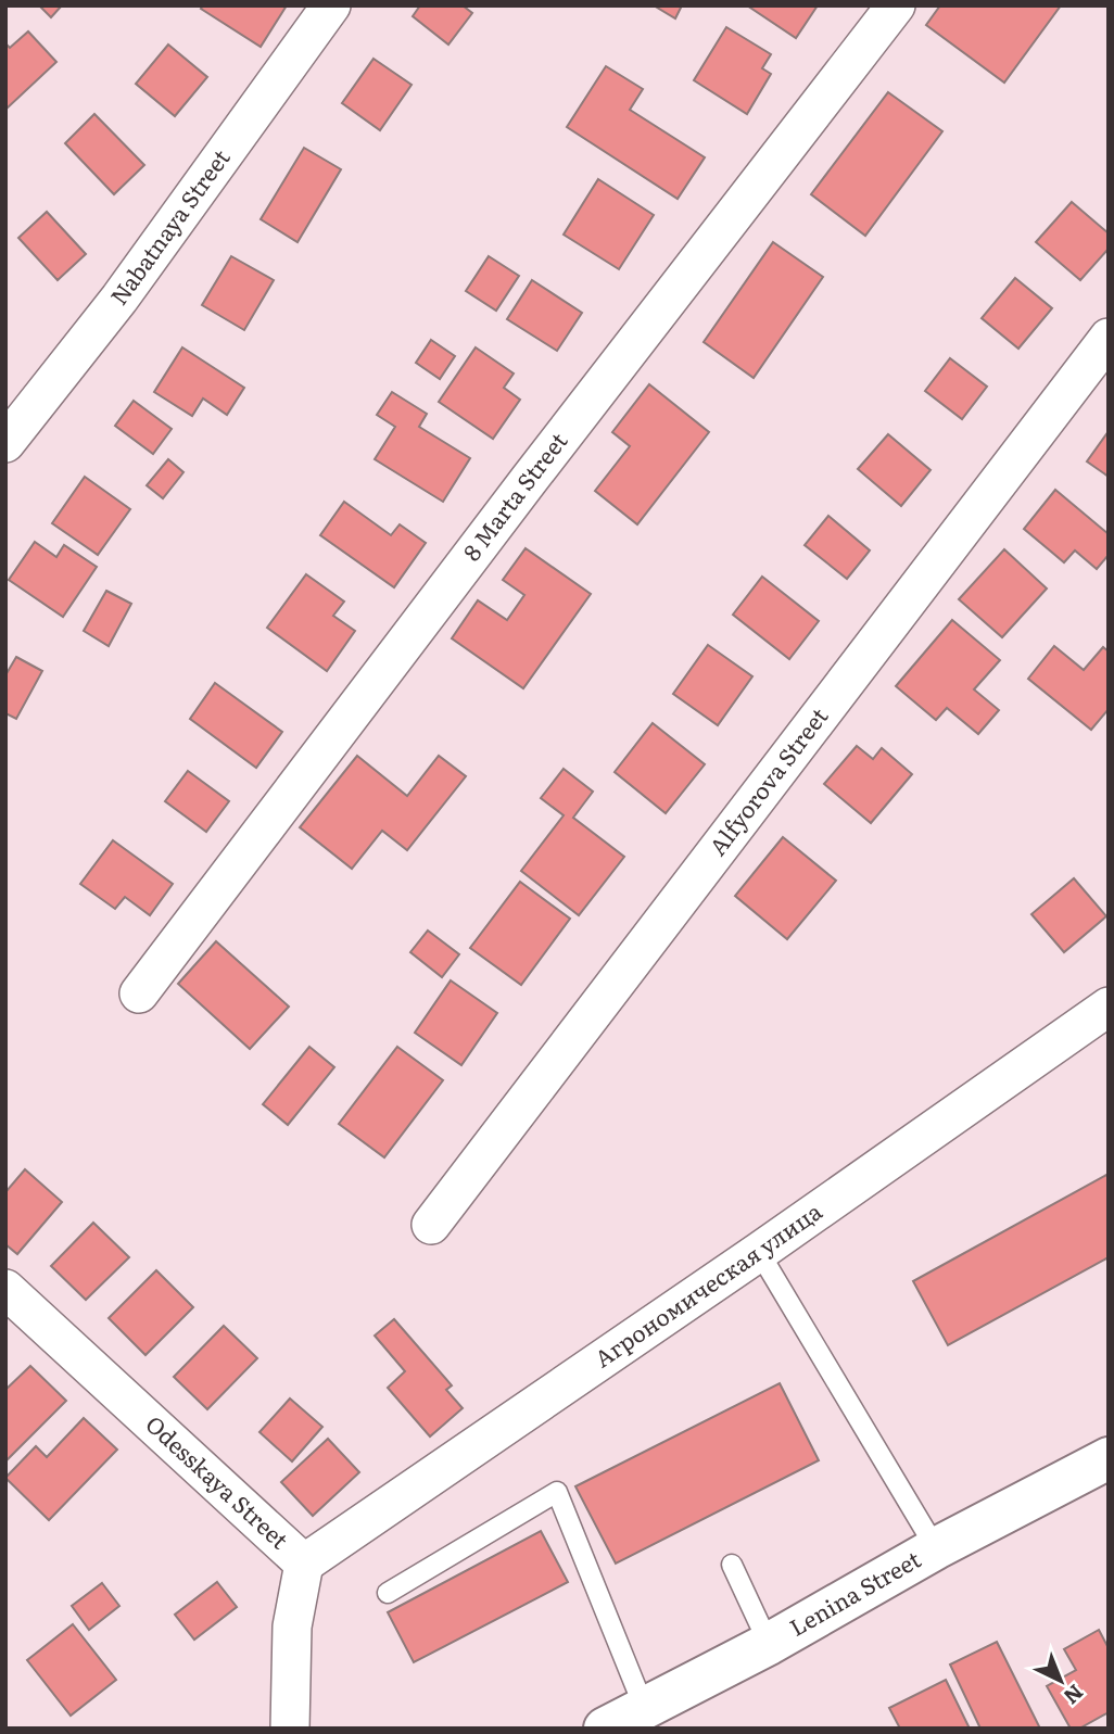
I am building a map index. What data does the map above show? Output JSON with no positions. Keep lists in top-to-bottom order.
{
  "streets": {
    "street": [
      "Nabatnaya Street",
      "8 Marta Street",
      "Alfyorova Street",
      "Агрономическая улица",
      "Odesskaya Street",
      "Lenina Street"
    ]
  },
  "crossings": [
    ["Агрономическая улица", "Odesskaya Street"]
  ],
  "north": "bottom right"
}
